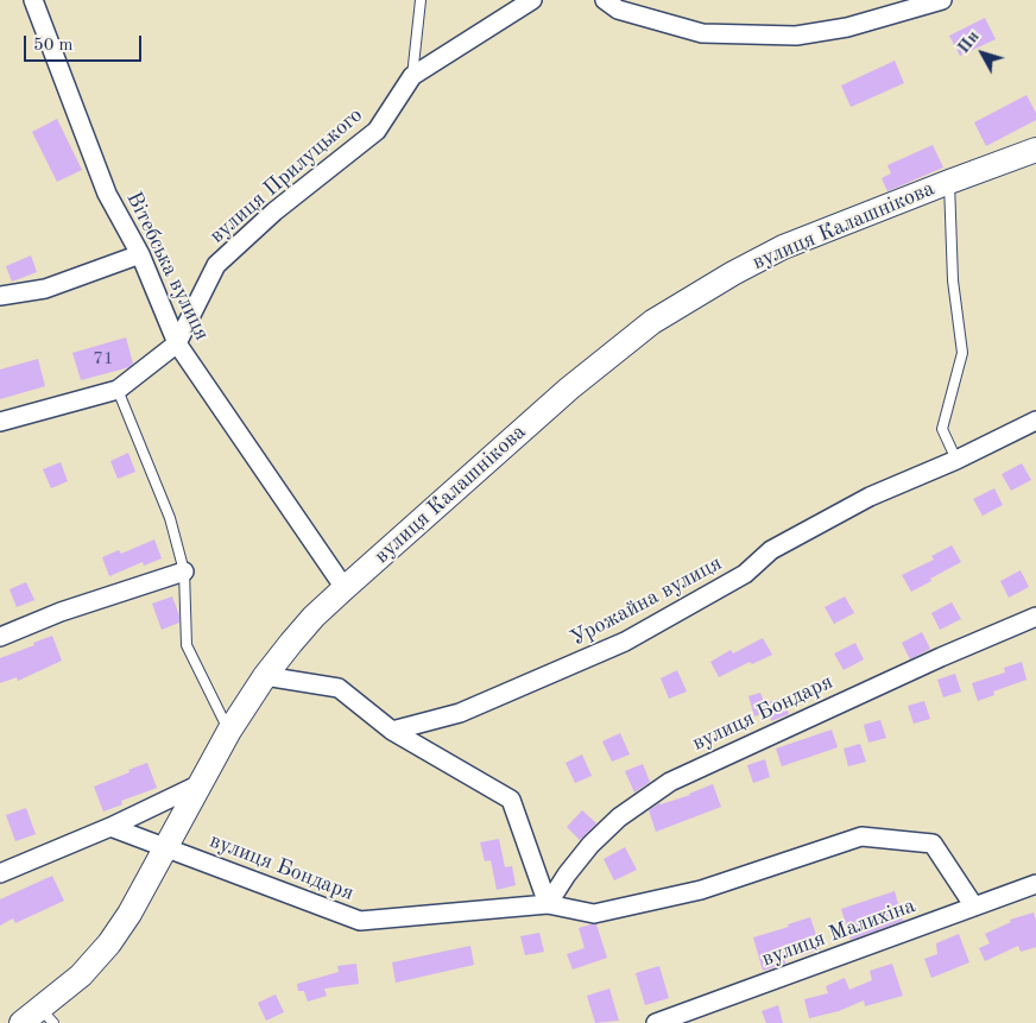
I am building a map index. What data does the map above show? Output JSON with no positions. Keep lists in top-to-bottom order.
{
  "streets": {
    "street": [
      "вулиця Прилуцького",
      "вулиця Калашнікова",
      "Вітебська вулиця",
      "Урожайна вулиця",
      "вулиця Бондаря",
      "вулиця Малихіна"
    ]
  },
  "crossings": [
    ["вулиця Прилуцького", "Вітебська вулиця"],
    ["вулиця Калашнікова", "Вітебська вулиця"],
    ["вулиця Калашнікова", "вулиця Бондаря"],
    ["вулиця Бондаря", "вулиця Малихіна"]
  ],
  "house_numbers": ["71"],
  "scale_bar": "50 m",
  "north": "top left"
}
